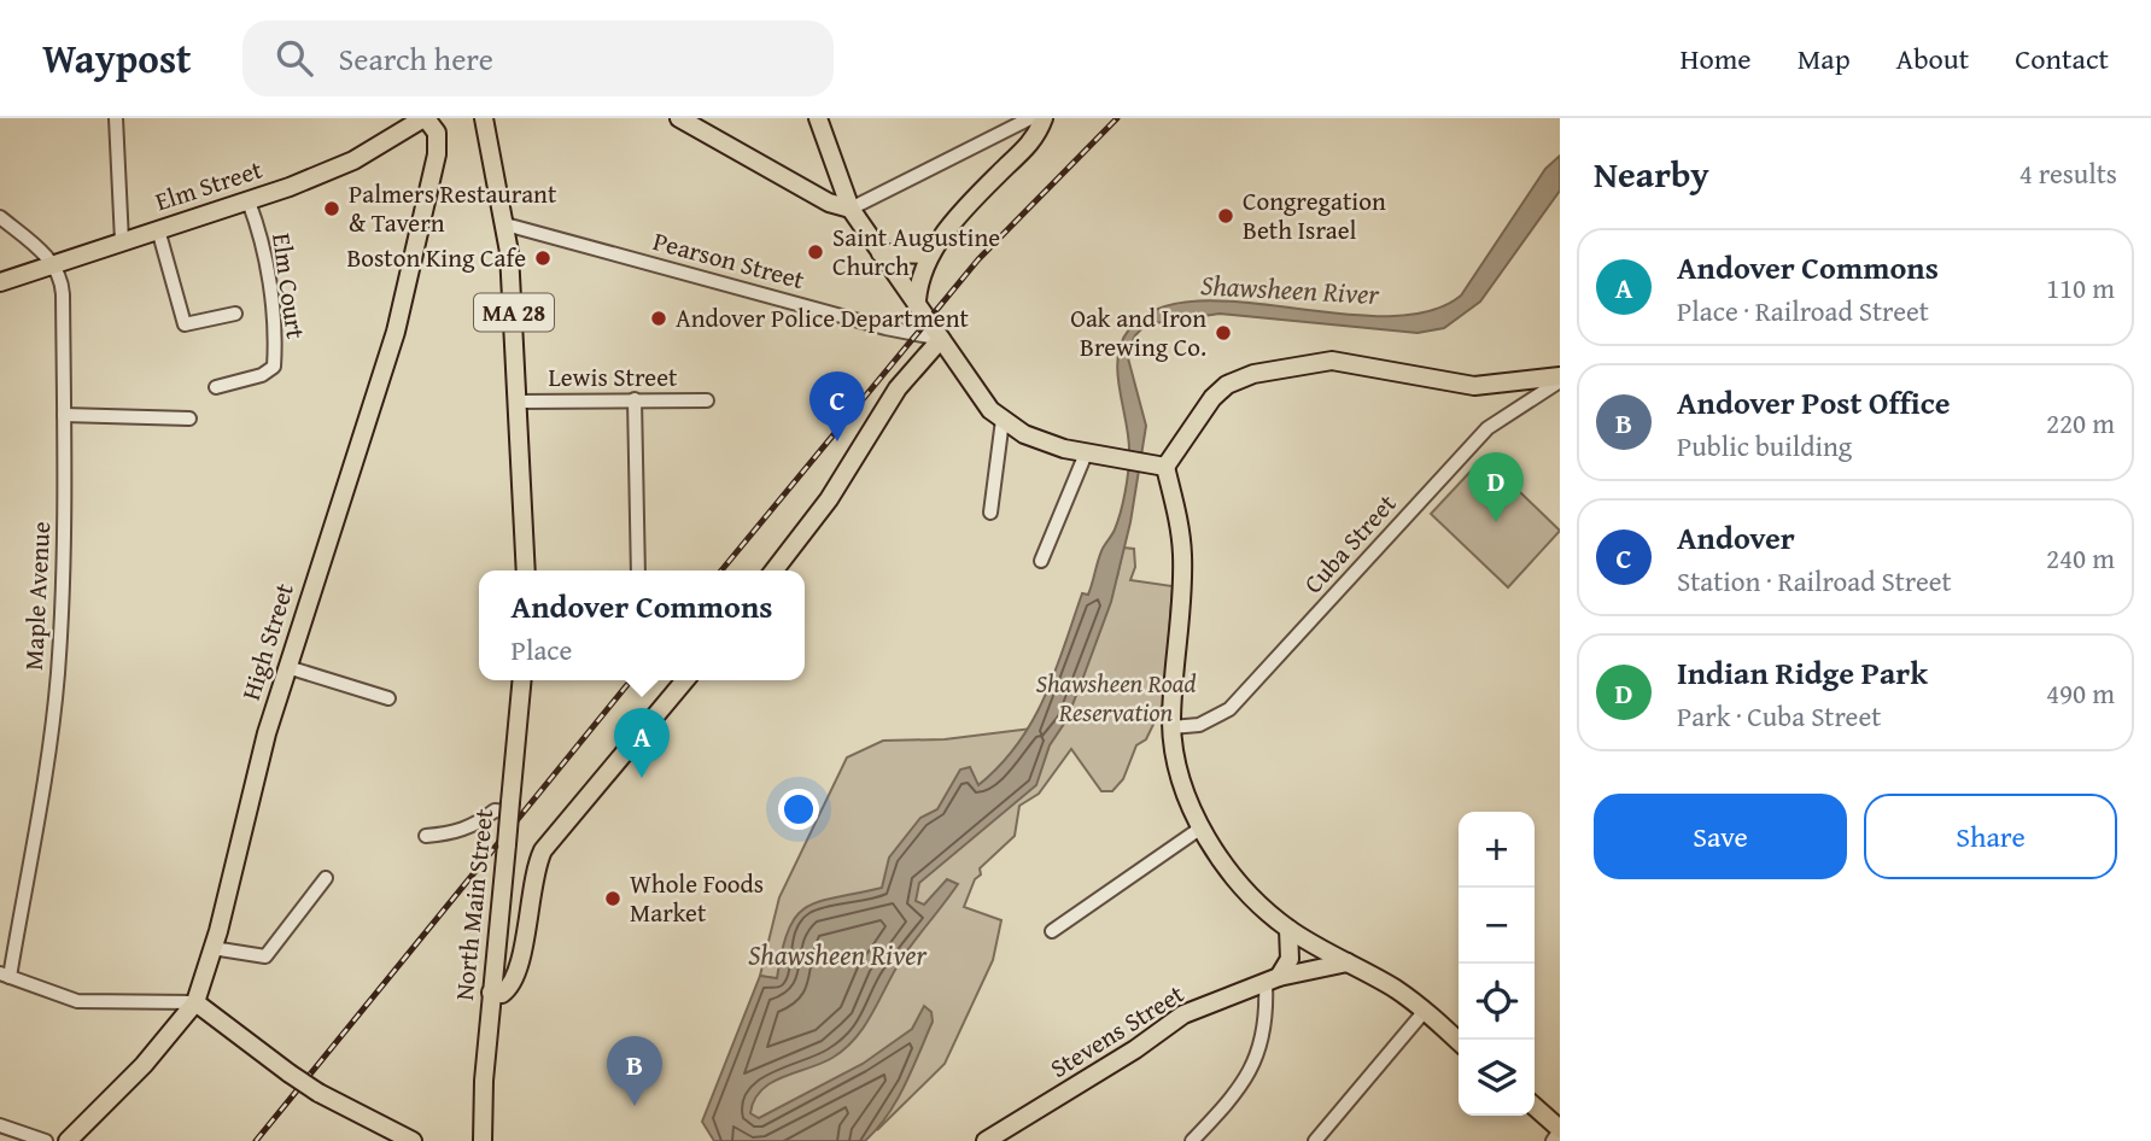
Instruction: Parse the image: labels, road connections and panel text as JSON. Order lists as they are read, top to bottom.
{
  "streets": {
    "main road": [
      "Elm Street",
      "MA 28",
      "High Street",
      "North Main Street",
      "Stevens Street"
    ],
    "street": [
      "Pearson Street",
      "Elm Court",
      "Lewis Street",
      "Cuba Street",
      "Maple Avenue"
    ]
  },
  "crossings": [
    ["Elm Street", "Elm Court"],
    ["Elm Street", "Maple Avenue"],
    ["Elm Street", "High Street"],
    ["Pearson Street", "MA 28"],
    ["MA 28", "Lewis Street"]
  ],
  "water": ["Shawsheen River"],
  "parks": ["Shawsheen Road Reservation"],
  "places": [
    "Palmers Restaurant & Tavern",
    "Congregation Beth Israel",
    "Saint Augustine Church",
    "Boston King Cafe",
    "Andover Police Department",
    "Oak and Iron Brewing Co.",
    "Whole Foods Market"
  ],
  "page": {
    "header": "Waypost",
    "search": "Search here",
    "nav": [
      "Home",
      "Map",
      "About",
      "Contact"
    ],
    "heading": ["Nearby", "4 results"],
    "list": [
      {
        "mark": "A",
        "name": "Andover Commons",
        "note": "Place · Railroad Street",
        "value": "110 m"
      },
      {
        "mark": "B",
        "name": "Andover Post Office",
        "note": "Public building",
        "value": "220 m"
      },
      {
        "mark": "C",
        "name": "Andover",
        "note": "Station · Railroad Street",
        "value": "240 m"
      },
      {
        "mark": "D",
        "name": "Indian Ridge Park",
        "note": "Park · Cuba Street",
        "value": "490 m"
      }
    ],
    "pins": [
      "C",
      "D",
      "A",
      "B"
    ],
    "popup": ["Andover Commons", "Place"],
    "buttons": ["Save", "Share"],
    "map_buttons": ["+", "−"]
  }
}
